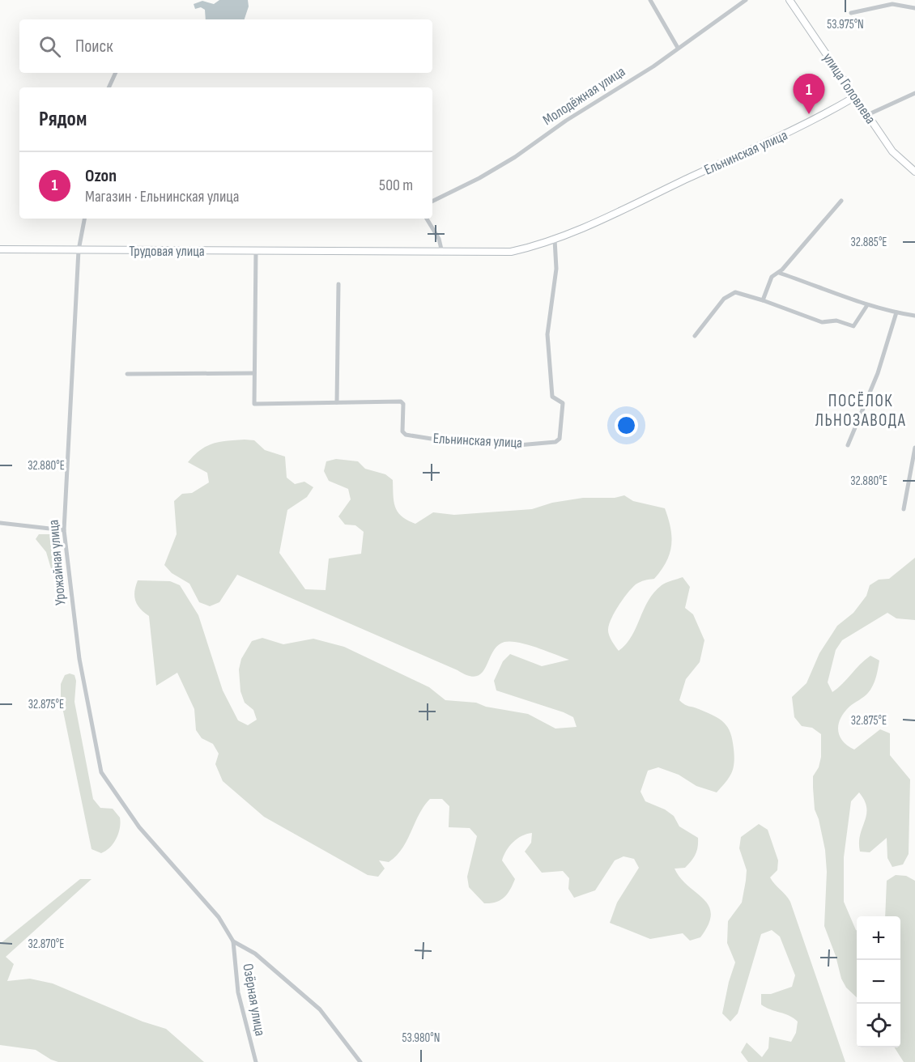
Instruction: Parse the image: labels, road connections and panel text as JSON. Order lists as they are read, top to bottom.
{
  "streets": {
    "main road": ["улица Головлева", "Ельнинская улица", "Трудовая улица"],
    "street": ["Молодёжная улица", "Урожайная улица", "Озёрная улица"]
  },
  "crossings": [
    ["улица Головлева", "Ельнинская улица"],
    ["Ельнинская улица", "Трудовая улица"],
    ["Трудовая улица", "Урожайная улица"],
    ["Урожайная улица", "Озёрная улица"]
  ],
  "districts": ["ПОСЁЛОК ЛЬНОЗАВОДА"],
  "page": {
    "search": "Поиск",
    "pins": "1",
    "heading": "Рядом",
    "list": [
      {
        "mark": "1",
        "name": "Ozon",
        "note": "Магазин · Ельнинская улица",
        "value": "500 m"
      }
    ],
    "map_buttons": ["+", "−"]
  },
  "coordinates": [
    "53.975°N",
    "32.885°E",
    "32.880°E",
    "32.875°E",
    "32.870°E",
    "53.980°N"
  ]
}
